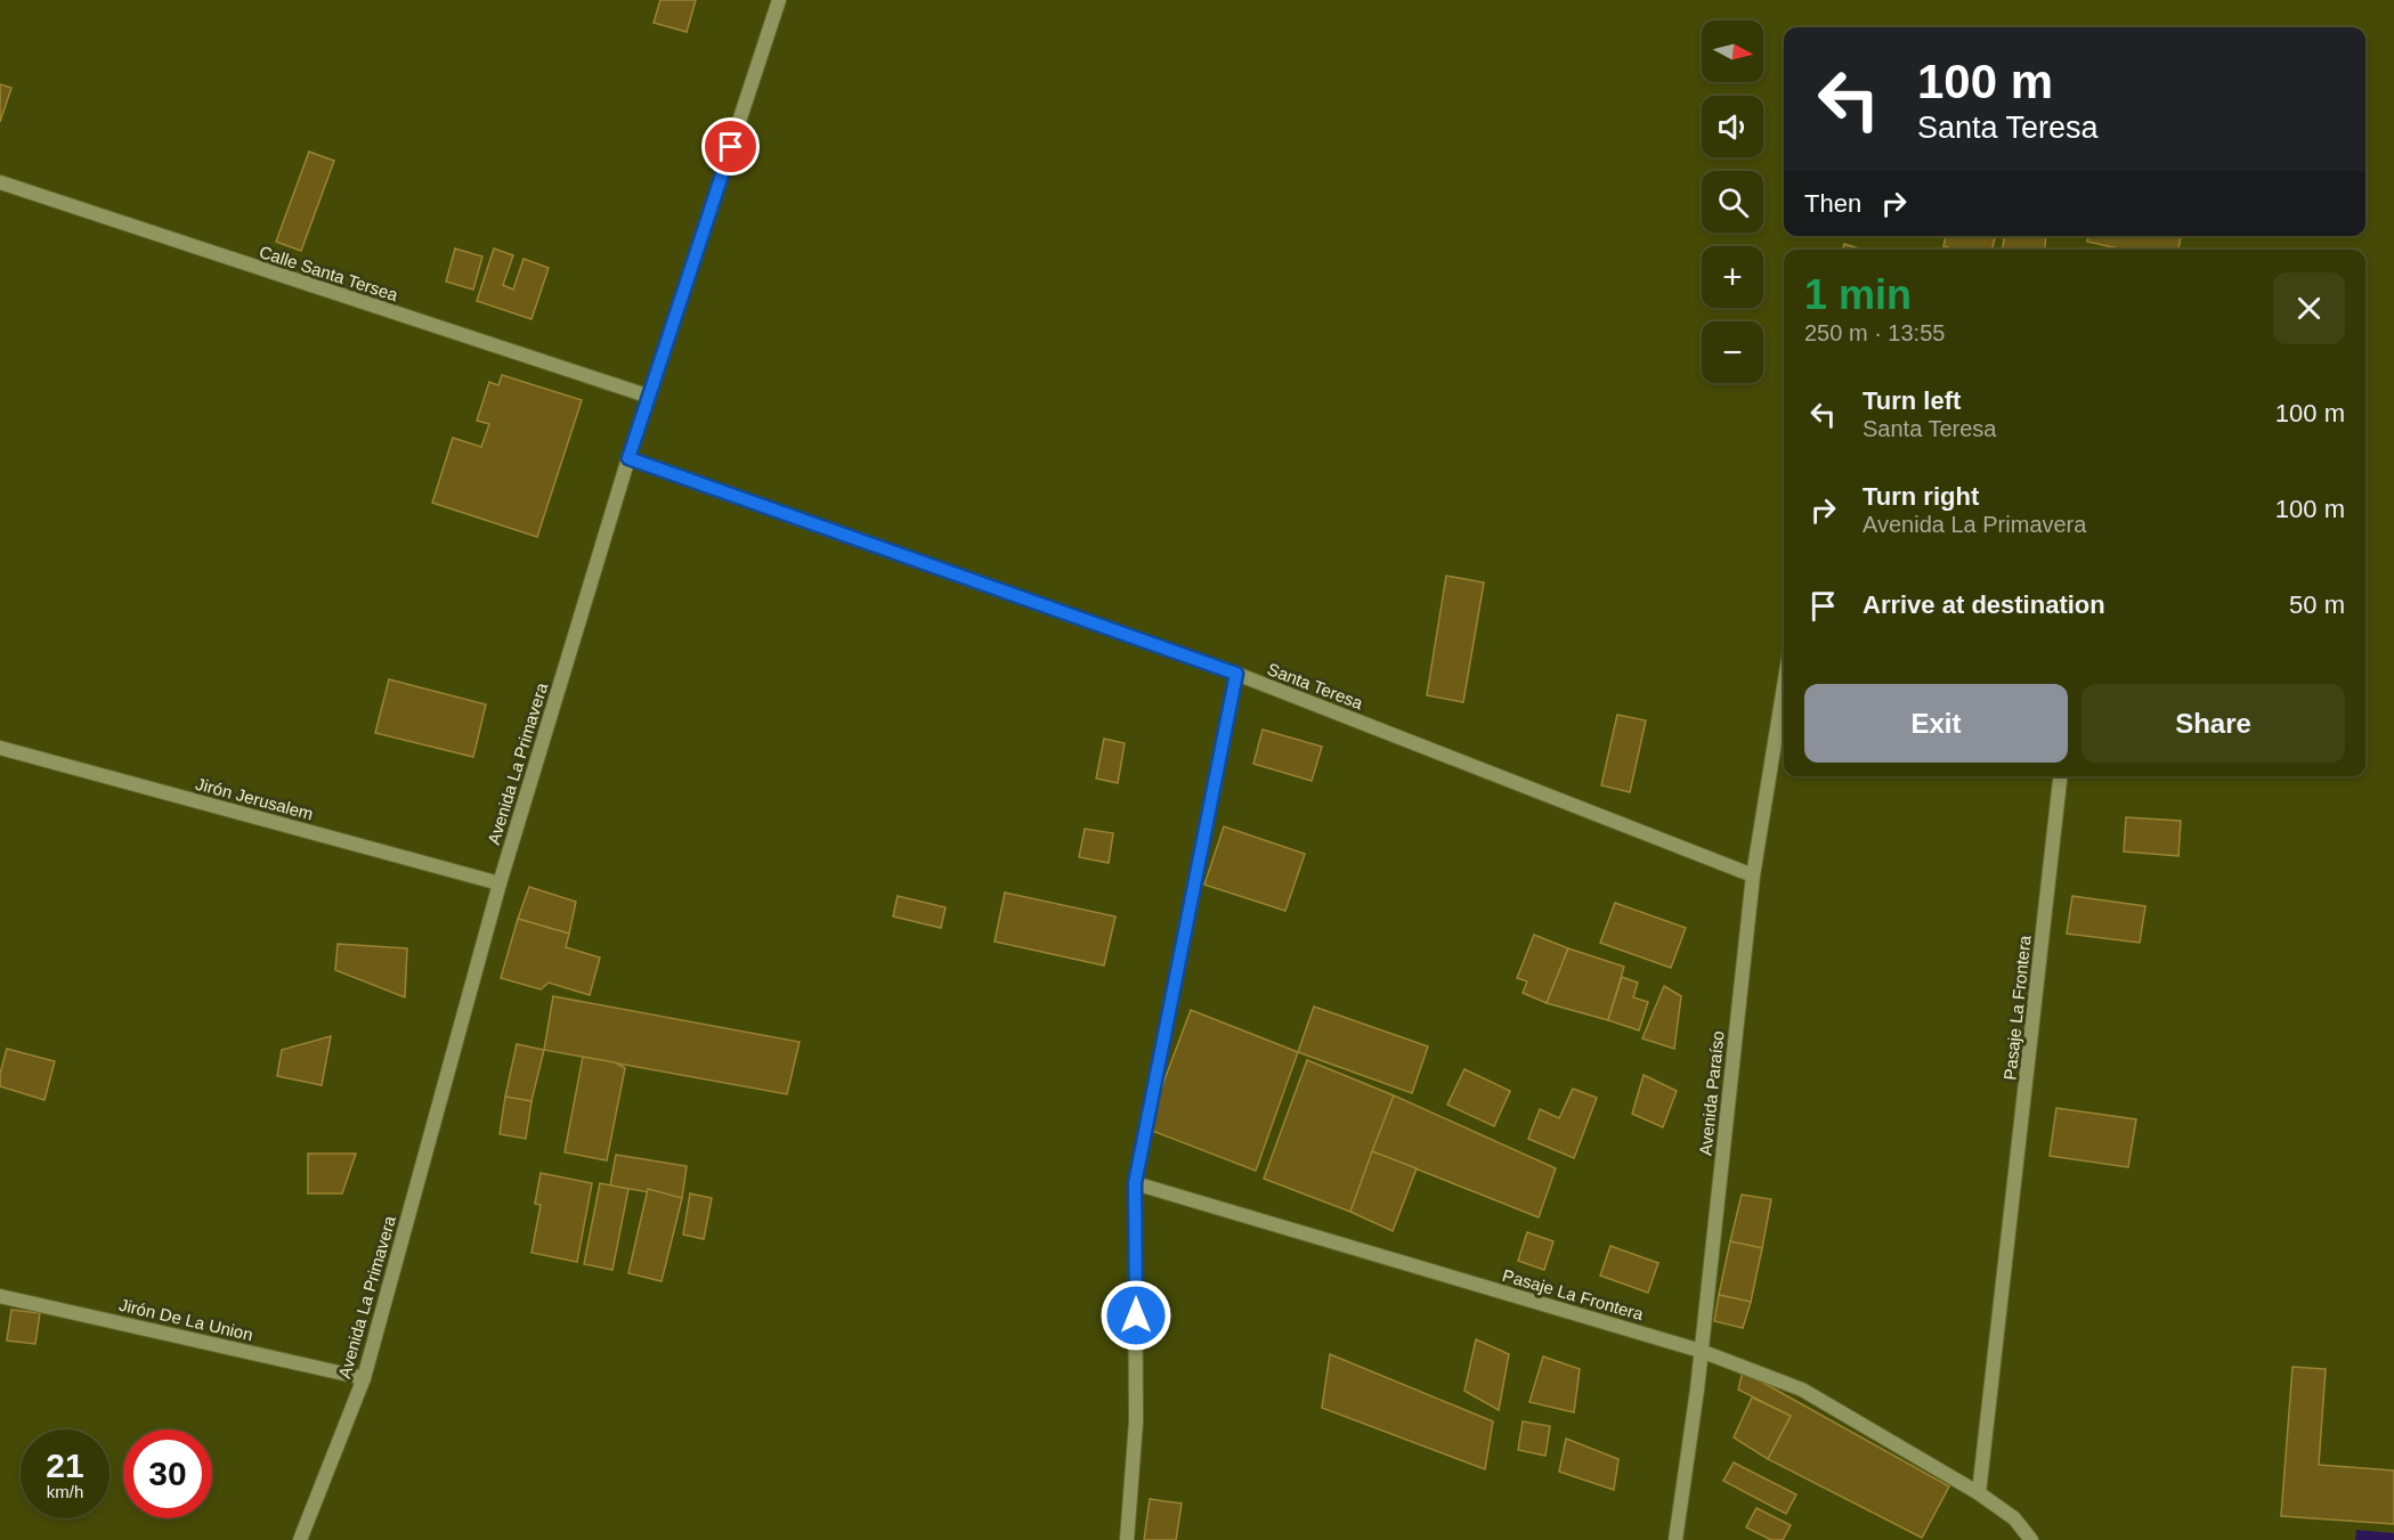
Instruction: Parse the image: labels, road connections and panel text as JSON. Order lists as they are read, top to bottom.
{
  "streets": {
    "street": [
      "Calle Santa Tersea",
      "Santa Teresa",
      "Avenida La Primavera",
      "Jirón Jerusalem",
      "Pasaje La Frontera",
      "Avenida Paraíso",
      "Jirón De La Union"
    ]
  },
  "crossings": [
    ["Calle Santa Tersea", "Avenida La Primavera"],
    ["Santa Teresa", "Avenida La Primavera"],
    ["Santa Teresa", "Avenida Paraíso"],
    ["Avenida La Primavera", "Jirón Jerusalem"],
    ["Avenida La Primavera", "Jirón De La Union"],
    ["Pasaje La Frontera", "Avenida Paraíso"]
  ],
  "north": "right",
  "page": {
    "map_buttons": ["+", "−"],
    "turn": ["100 m", "Santa Teresa"],
    "then": "Then",
    "heading": ["1 min", "250 m · 13:55"],
    "list": [
      {
        "name": "Turn left",
        "note": "Santa Teresa",
        "value": "100 m"
      },
      {
        "name": "Turn right",
        "note": "Avenida La Primavera",
        "value": "100 m"
      },
      {
        "name": "Arrive at destination",
        "value": "50 m"
      }
    ],
    "buttons": ["Exit", "Share"],
    "speed": "21 km/h",
    "limit": "30"
  }
}
